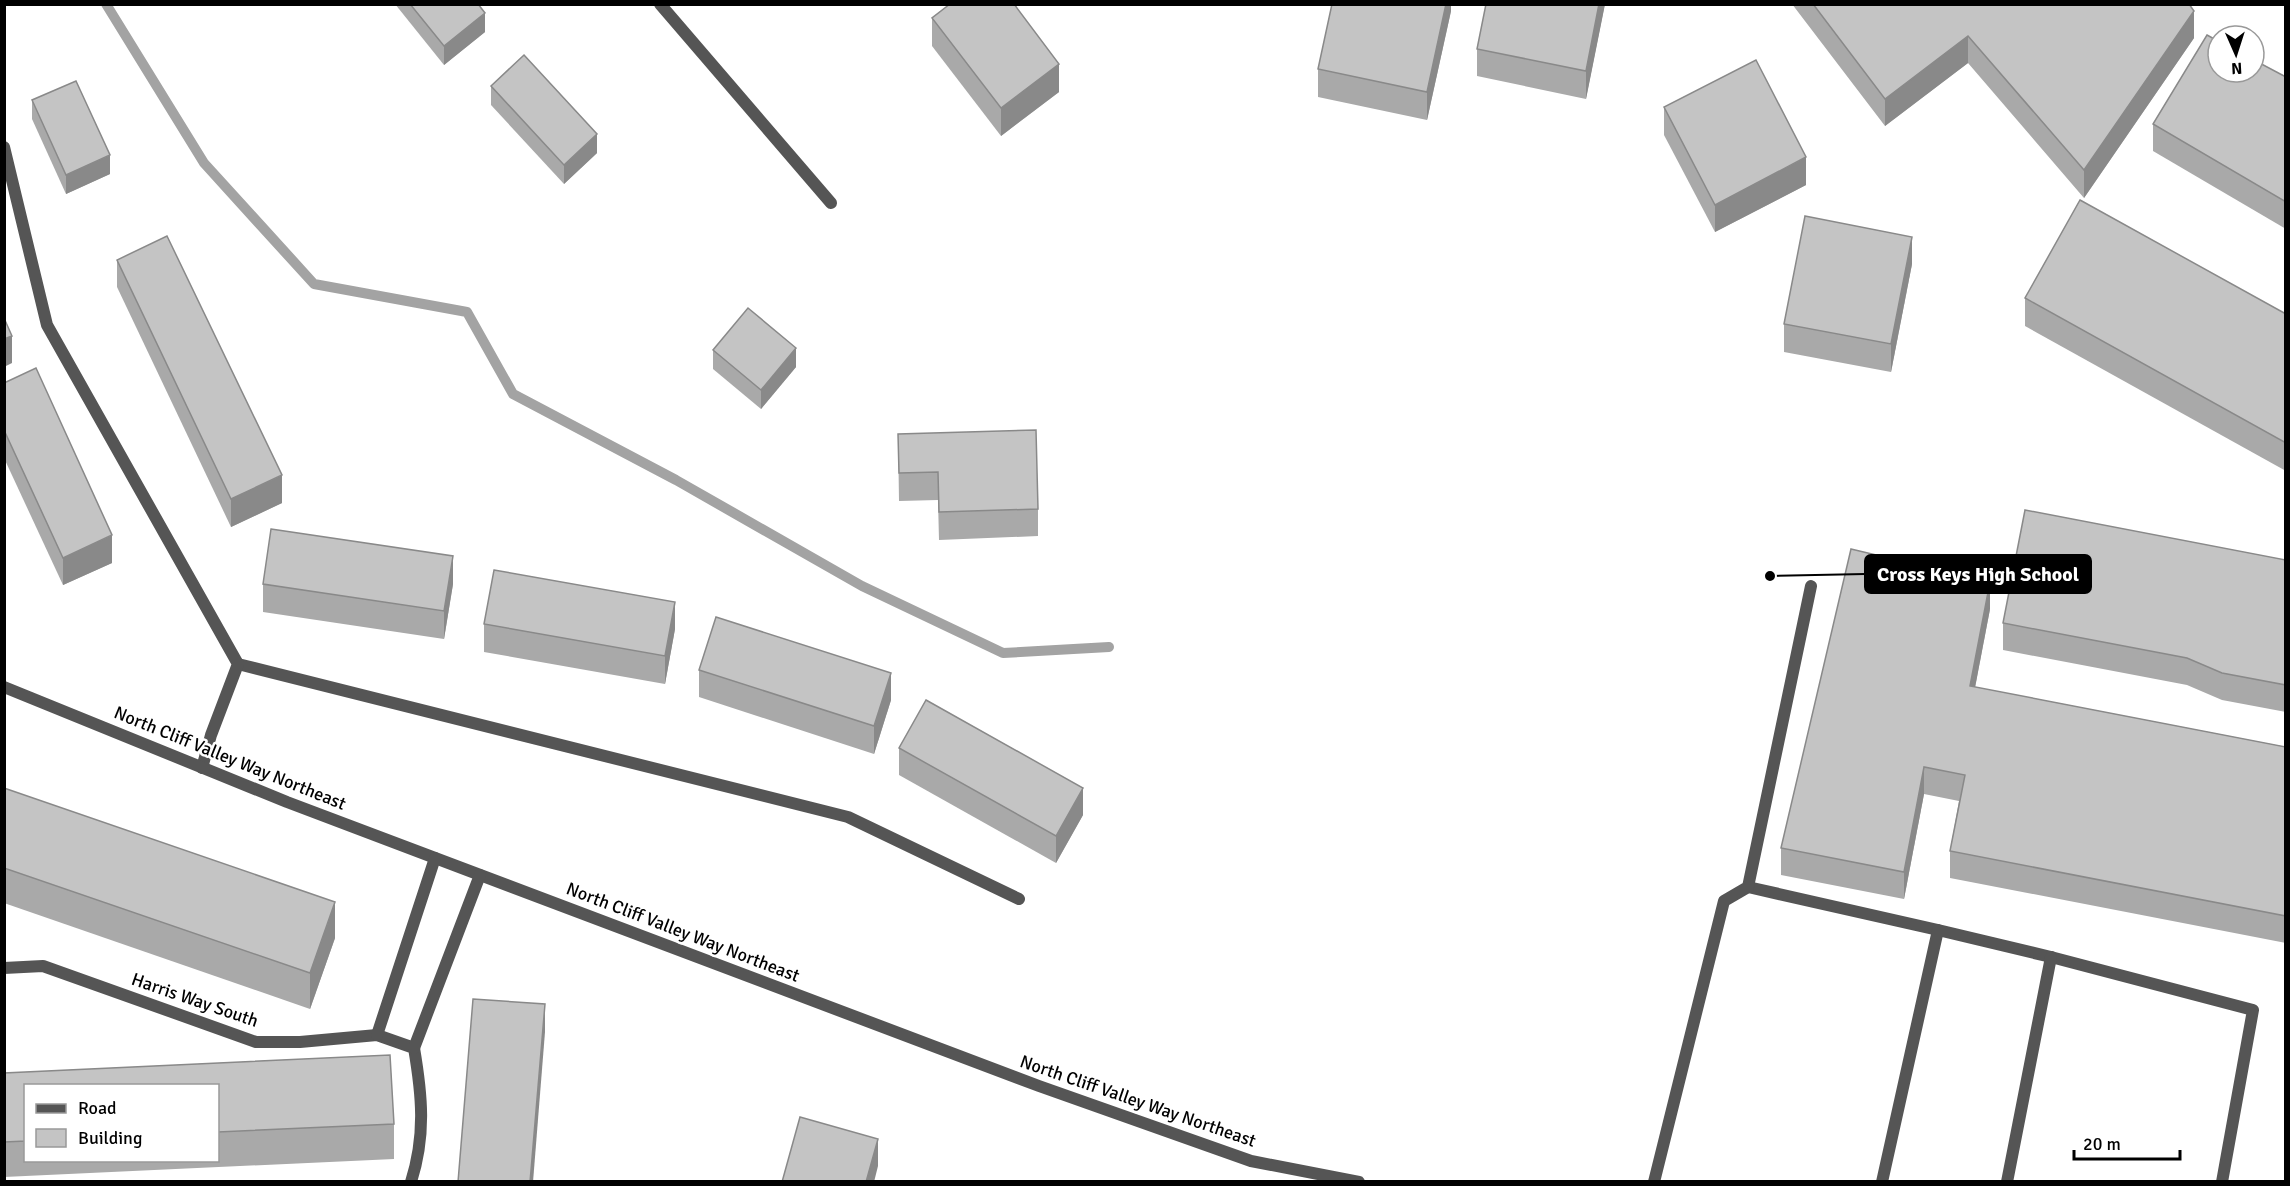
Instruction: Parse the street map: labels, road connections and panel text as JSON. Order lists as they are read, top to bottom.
{
  "streets": {
    "street": ["North Cliff Valley Way Northeast", "Harris Way South"]
  },
  "places": ["Cross Keys High School"],
  "legend": ["Road", "Building"],
  "scale_bar": "20 m",
  "north": "bottom"
}
